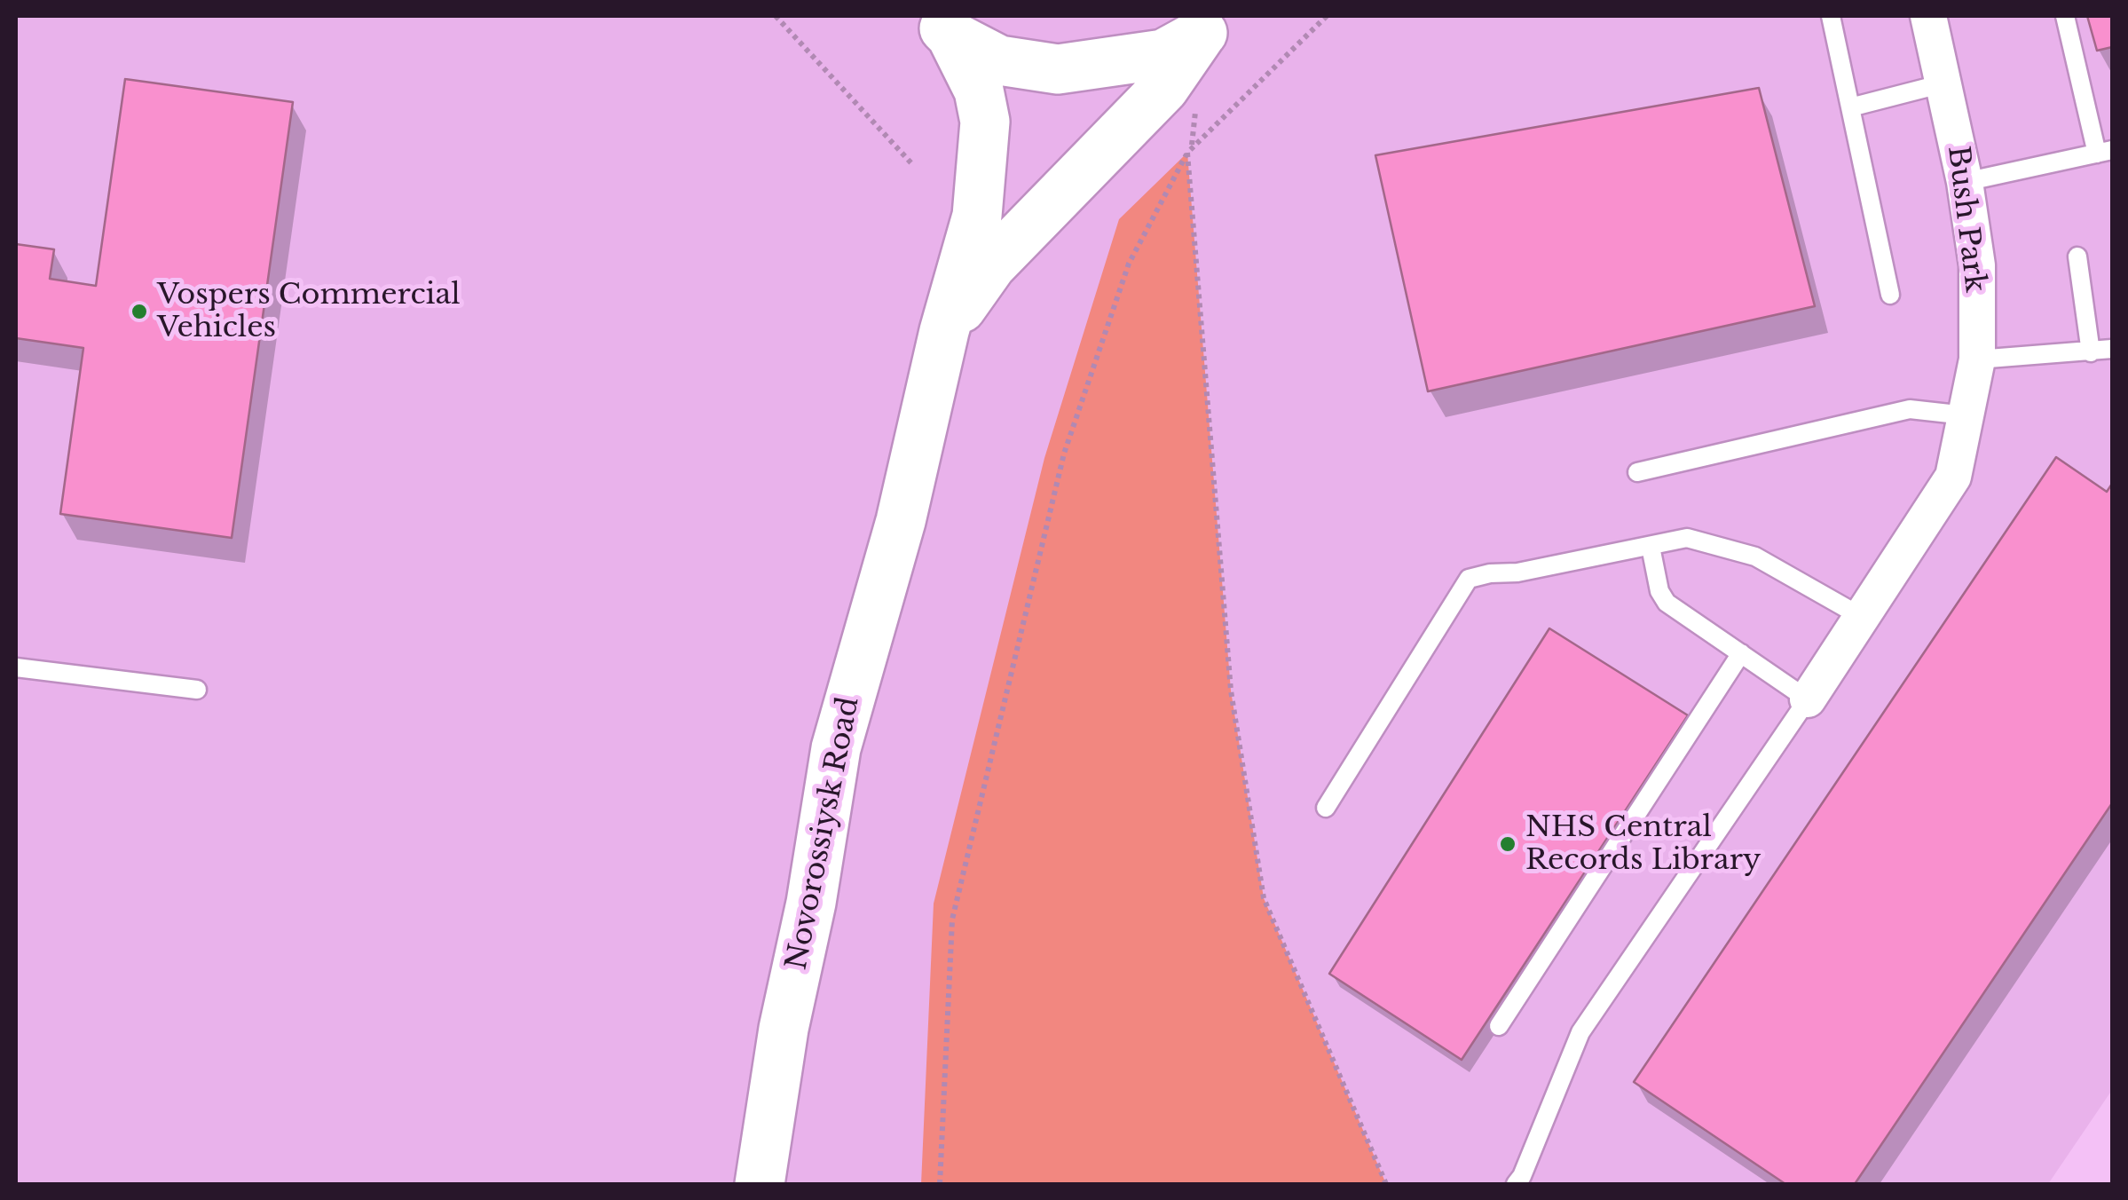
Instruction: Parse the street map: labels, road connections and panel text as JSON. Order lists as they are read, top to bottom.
{
  "streets": {
    "main road": ["Novorossiysk Road"],
    "street": ["Bush Park"]
  },
  "places": ["Vospers Commercial Vehicles", "NHS Central Records Library"]
}
